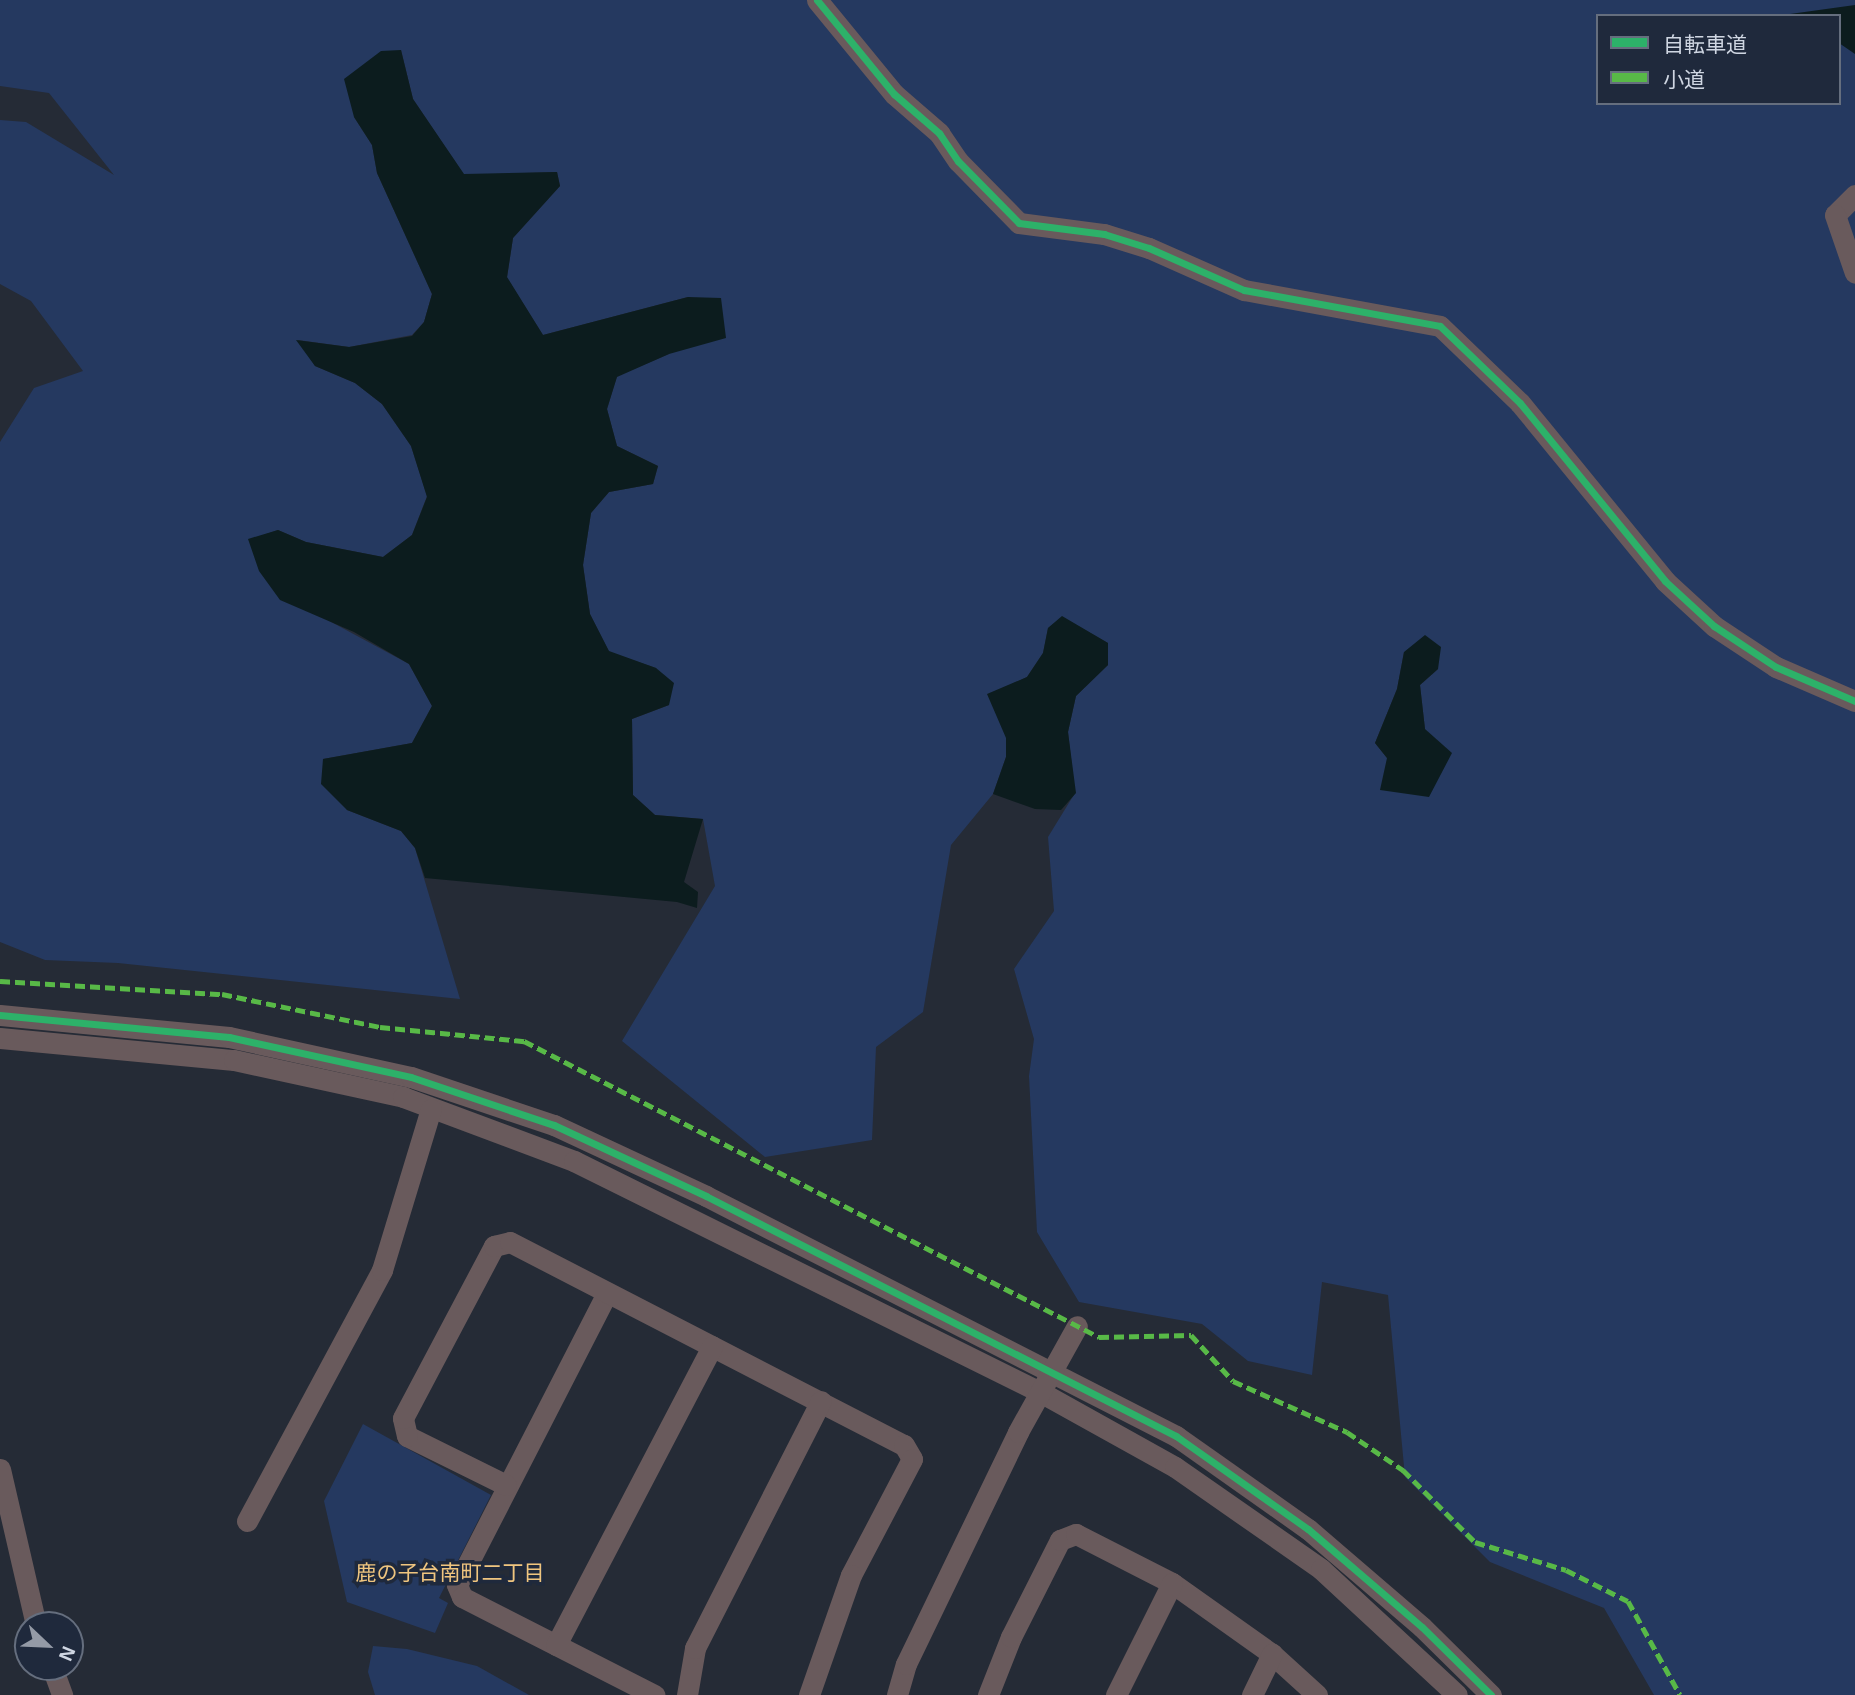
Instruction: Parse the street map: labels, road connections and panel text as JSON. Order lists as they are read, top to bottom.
{
  "districts": ["鹿の子台南町二丁目"],
  "legend": ["自転車道", "小道"],
  "north": "bottom right"
}
